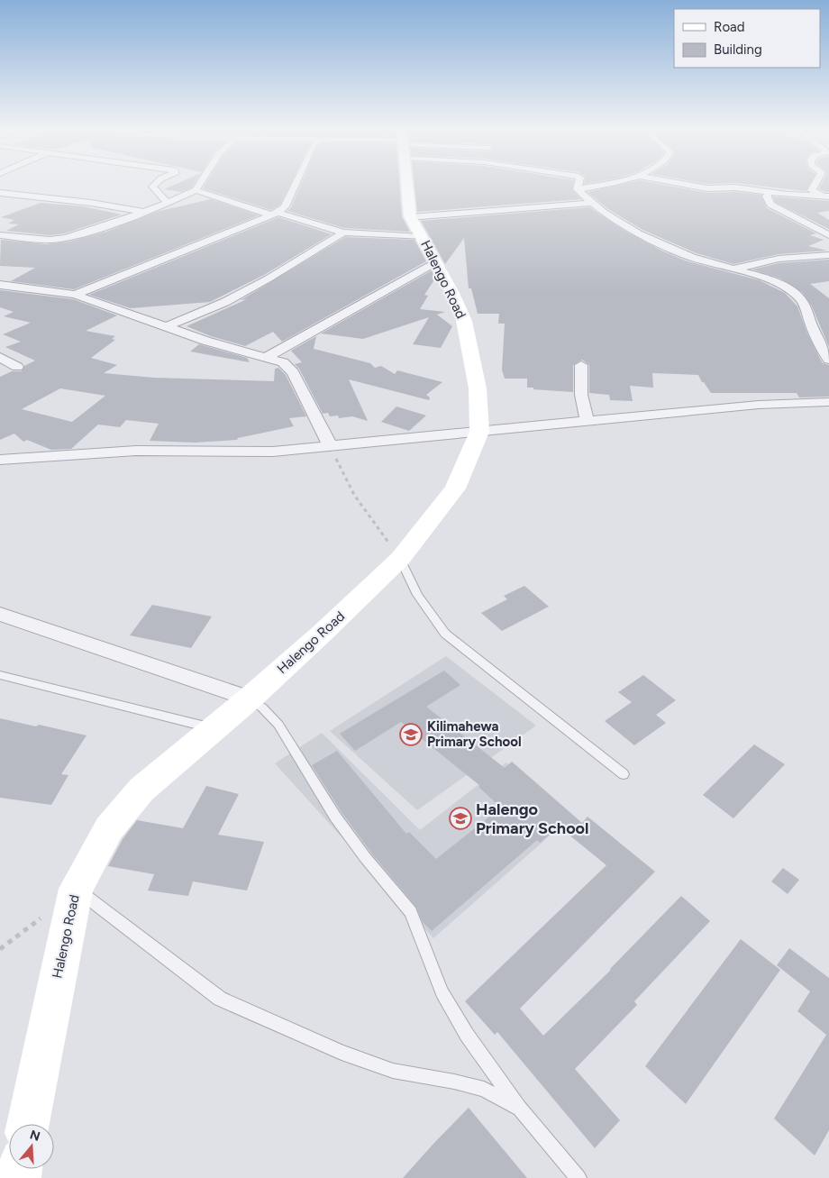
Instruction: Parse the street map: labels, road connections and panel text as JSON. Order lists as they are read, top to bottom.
{
  "streets": {
    "street": ["Halengo Road"]
  },
  "places": {
    "school or university": ["Kilimahewa Primary School", "Halengo Primary School"]
  },
  "legend": ["Road", "Building"],
  "north": "top"
}
